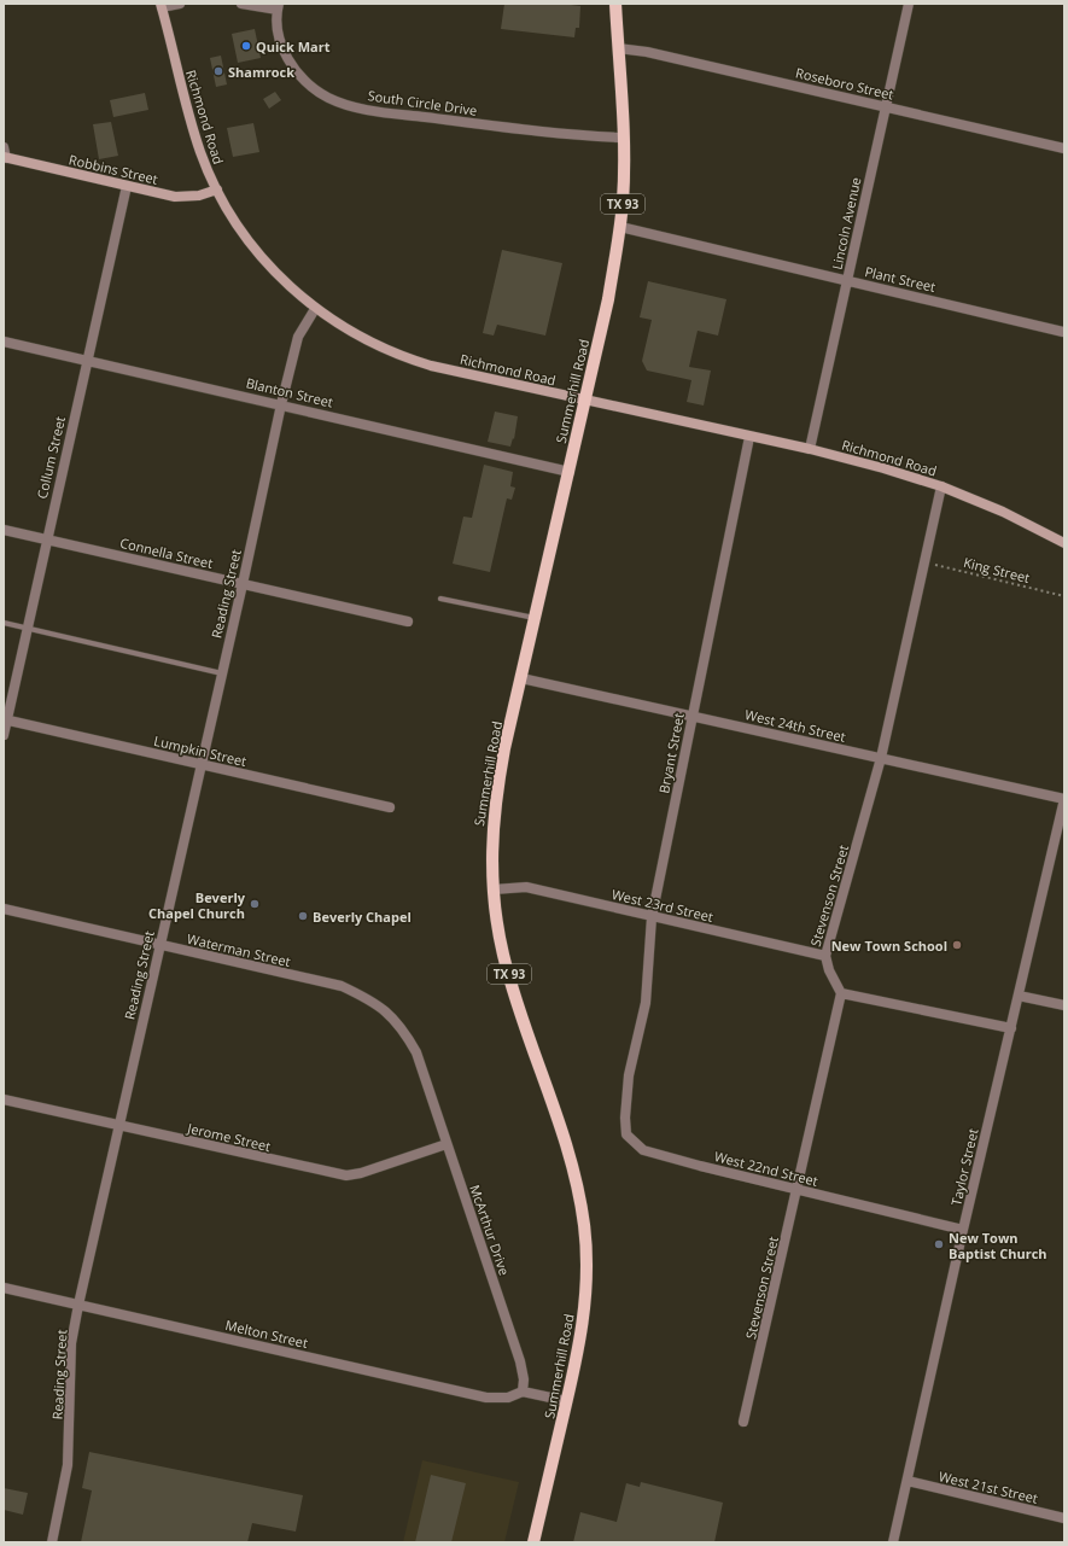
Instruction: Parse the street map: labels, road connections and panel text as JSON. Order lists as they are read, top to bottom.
{
  "streets": {
    "main road": ["TX 93", "Summerhill Road"],
    "street": [
      "Roseboro Street",
      "South Circle Drive",
      "Richmond Road",
      "Robbins Street",
      "Lincoln Avenue",
      "Plant Street",
      "Blanton Street",
      "Collum Street",
      "Connella Street",
      "Reading Street",
      "West 24th Street",
      "Lumpkin Street",
      "Bryant Street",
      "Stevenson Street",
      "West 23rd Street",
      "Waterman Street",
      "Jerome Street",
      "Taylor Street",
      "West 22nd Street",
      "McArthur Drive",
      "Melton Street",
      "West 21st Street"
    ],
    "path": ["King Street"]
  },
  "crossings": [
    ["Roseboro Street", "Lincoln Avenue"],
    ["Roseboro Street", "Summerhill Road"],
    ["South Circle Drive", "Summerhill Road"],
    ["Richmond Road", "Robbins Street"],
    ["Richmond Road", "Lincoln Avenue"],
    ["Richmond Road", "Summerhill Road"],
    ["Richmond Road", "Reading Street"],
    ["Richmond Road", "Bryant Street"],
    ["Richmond Road", "Stevenson Street"],
    ["Robbins Street", "Collum Street"],
    ["Lincoln Avenue", "Plant Street"],
    ["Plant Street", "Summerhill Road"],
    ["Summerhill Road", "Blanton Street"],
    ["Summerhill Road", "West 24th Street"],
    ["Summerhill Road", "West 23rd Street"],
    ["Blanton Street", "Collum Street"],
    ["Blanton Street", "Reading Street"],
    ["Collum Street", "Connella Street"],
    ["Collum Street", "Lumpkin Street"],
    ["Connella Street", "Reading Street"],
    ["King Street", "Stevenson Street"],
    ["Reading Street", "Lumpkin Street"],
    ["Reading Street", "Waterman Street"],
    ["Reading Street", "Jerome Street"],
    ["Reading Street", "Melton Street"],
    ["West 24th Street", "Bryant Street"],
    ["West 24th Street", "Stevenson Street"],
    ["West 24th Street", "Taylor Street"],
    ["Bryant Street", "West 23rd Street"],
    ["Bryant Street", "West 22nd Street"],
    ["Stevenson Street", "West 23rd Street"],
    ["Stevenson Street", "West 22nd Street"],
    ["Waterman Street", "McArthur Drive"],
    ["Jerome Street", "McArthur Drive"],
    ["Taylor Street", "West 22nd Street"],
    ["Taylor Street", "West 21st Street"],
    ["McArthur Drive", "Melton Street"]
  ],
  "places": [
    "Quick Mart",
    "Shamrock",
    "Beverly Chapel Church",
    "Beverly Chapel",
    "New Town School",
    "New Town Baptist Church"
  ]
}
